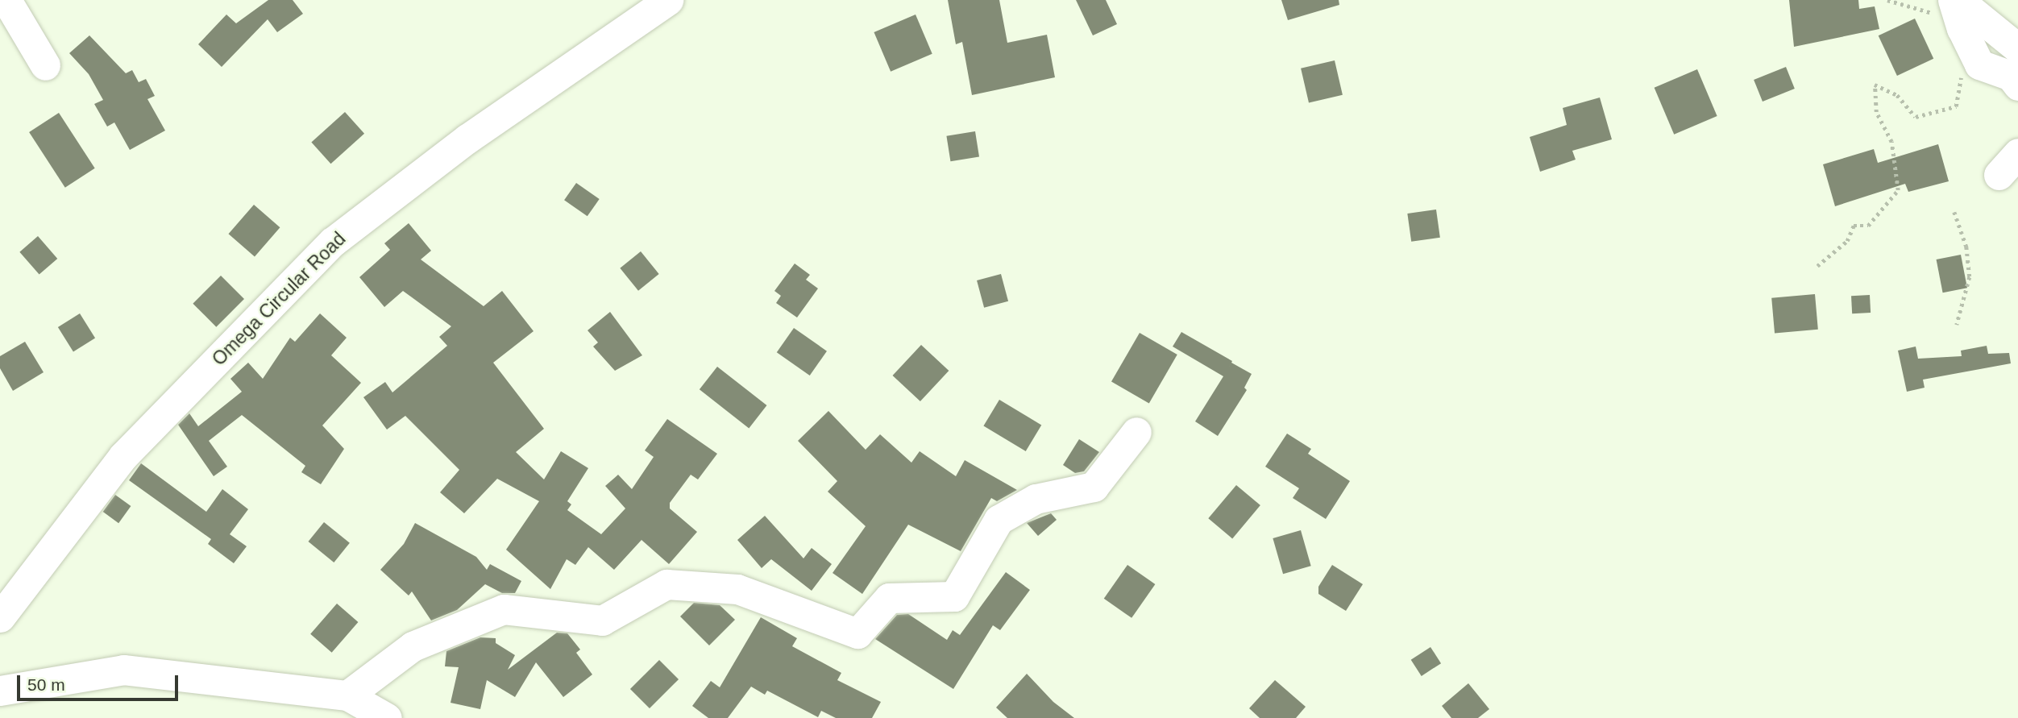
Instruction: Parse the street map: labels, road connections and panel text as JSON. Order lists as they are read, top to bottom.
{
  "streets": {
    "street": ["Omega Circular Road"]
  },
  "scale_bar": "50 m"
}
